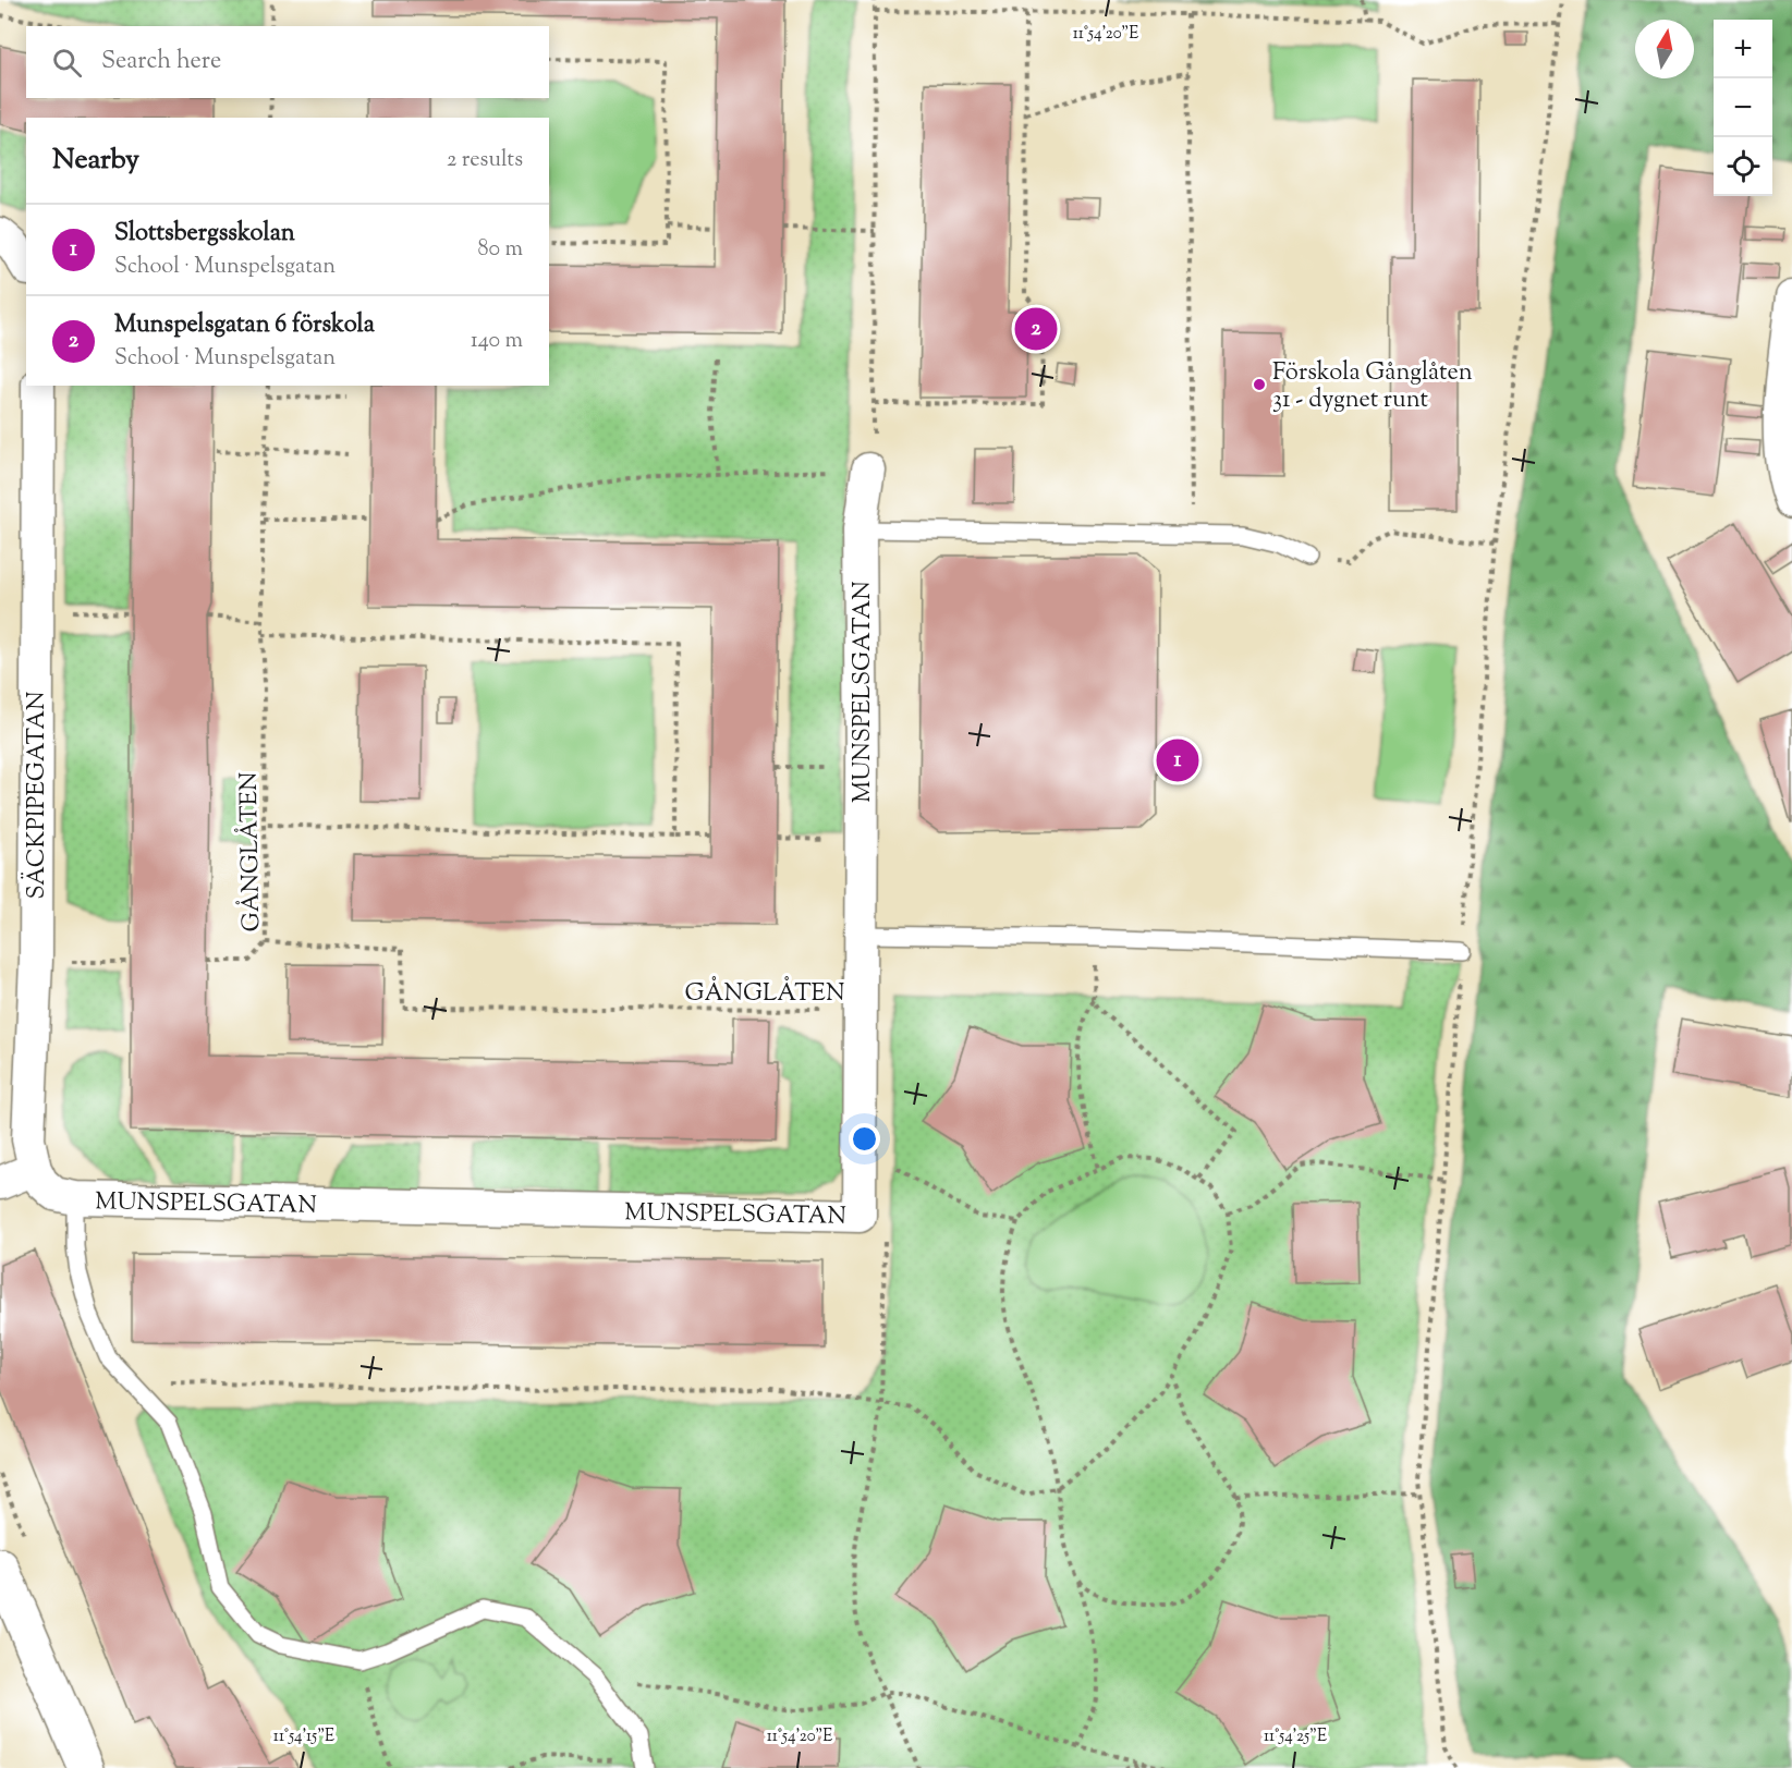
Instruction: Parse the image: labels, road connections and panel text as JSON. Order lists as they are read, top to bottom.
{
  "streets": {
    "street": ["MUNSPELSGATAN", "SÄCKPIPEGATAN"],
    "path": ["GÅNGLÅTEN"]
  },
  "crossings": [
    ["MUNSPELSGATAN", "SÄCKPIPEGATAN"],
    ["MUNSPELSGATAN", "GÅNGLÅTEN"]
  ],
  "places": ["Förskola Gånglåten 31 - dygnet runt"],
  "north": "top",
  "page": {
    "map_buttons": ["+", "−"],
    "search": "Search here",
    "heading": ["Nearby", "2 results"],
    "list": [
      {
        "mark": "1",
        "name": "Slottsbergsskolan",
        "note": "School · Munspelsgatan",
        "value": "80 m"
      },
      {
        "mark": "2",
        "name": "Munspelsgatan 6 förskola",
        "note": "School · Munspelsgatan",
        "value": "140 m"
      }
    ],
    "pins": ["2", "1"]
  },
  "coordinates": ["11°54'20\"E", "11°54'15\"E", "11°54'25\"E"]
}
